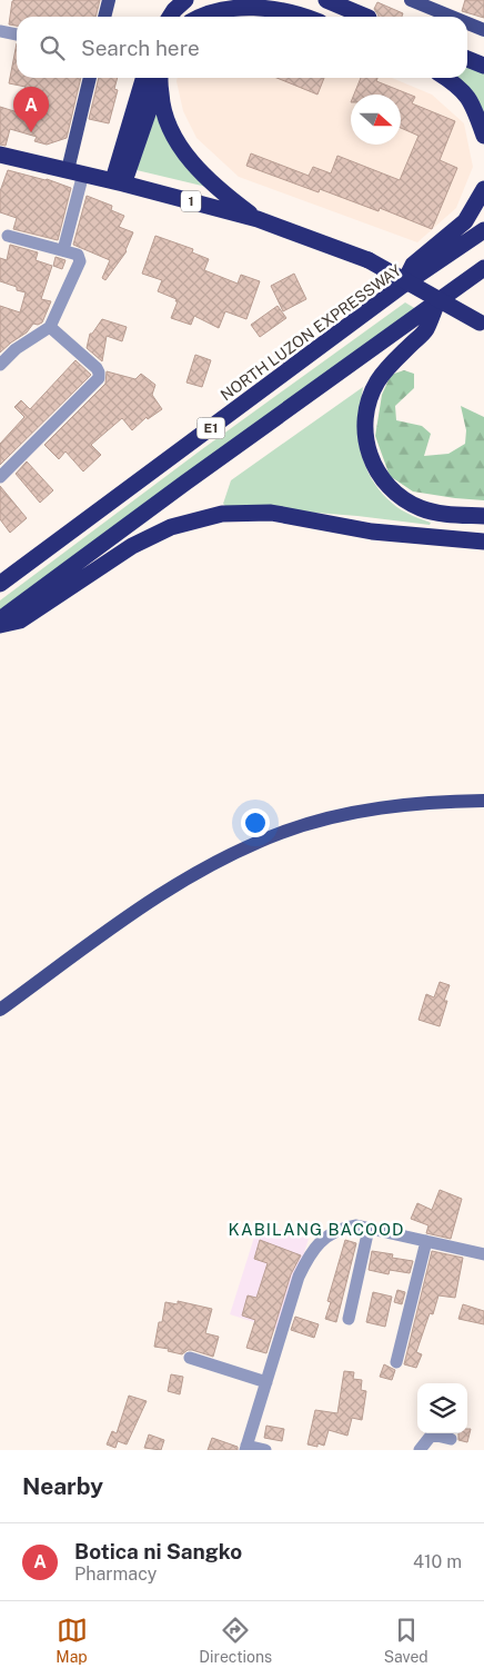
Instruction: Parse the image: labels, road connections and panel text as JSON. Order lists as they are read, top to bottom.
{
  "streets": {
    "highway": ["1", "NORTH LUZON EXPRESSWAY", "E1"]
  },
  "districts": ["KABILANG BACOOD"],
  "north": "right",
  "page": {
    "search": "Search here",
    "pins": "A",
    "heading": "Nearby",
    "list": [
      {
        "mark": "A",
        "name": "Botica ni Sangko",
        "note": "Pharmacy",
        "value": "410 m"
      }
    ],
    "nav": ["Map", "Directions", "Saved"]
  }
}
